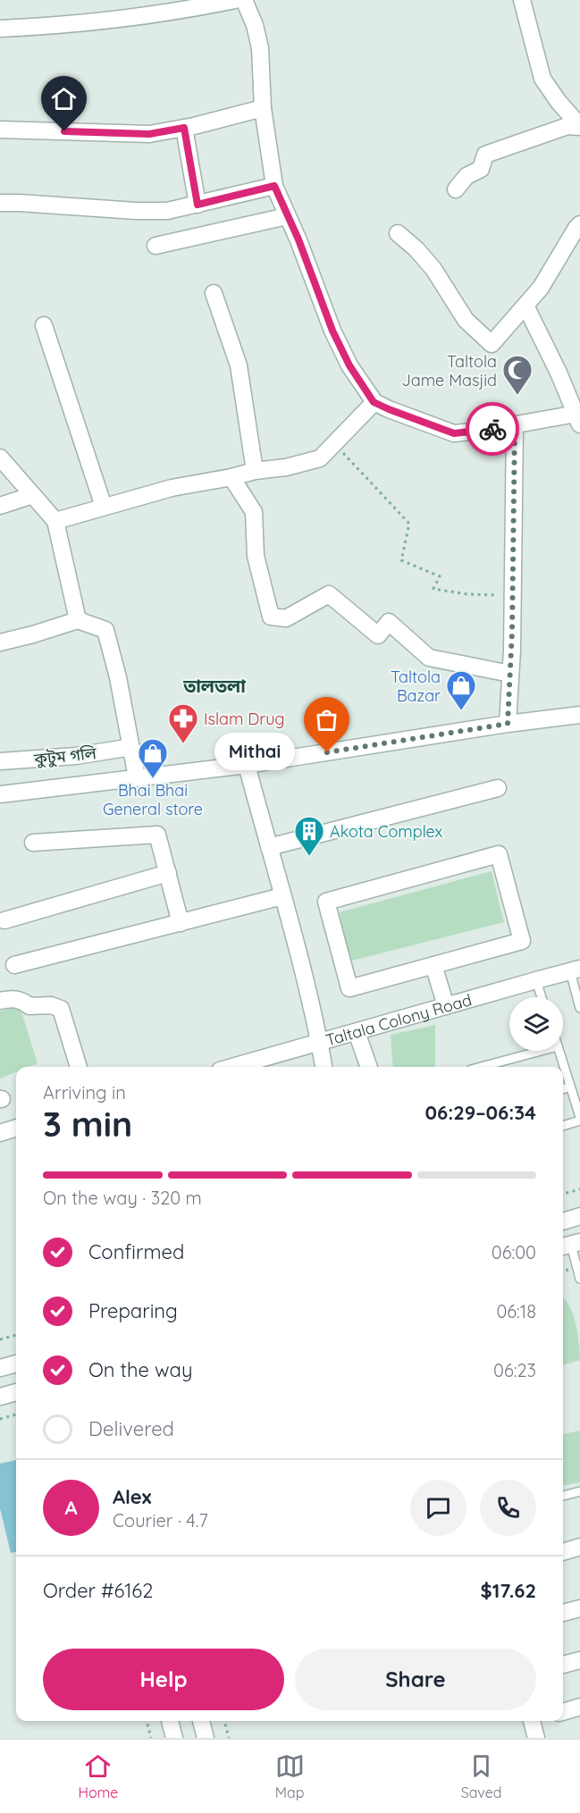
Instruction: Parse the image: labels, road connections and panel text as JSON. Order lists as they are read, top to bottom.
{
  "streets": {
    "street": ["কুটুম গলি", "Taltala Colony Road"]
  },
  "districts": ["তালতলা"],
  "places": {
    "mosque": ["Taltola Jame Masjid"],
    "shop": ["Taltola Bazar", "Bhai Bhai General store"],
    "pharmacy": ["Islam Drug"],
    "other": ["Mithai"],
    "building": ["Akota Complex"]
  },
  "page": {
    "bubble": "Mithai",
    "heading": ["3 min", "Arriving in", "06:29–06:34"],
    "panel": [
      "Alex",
      "Courier · 4.7",
      "Order #6162",
      "$17.62"
    ],
    "bar": "On the way · 320 m",
    "list": [
      ["Confirmed", "06:00"],
      ["Preparing", "06:18"],
      ["On the way", "06:23"],
      "Delivered"
    ],
    "round": "A",
    "buttons": ["Help", "Share"],
    "tabs": ["Home", "Map", "Saved"]
  }
}
